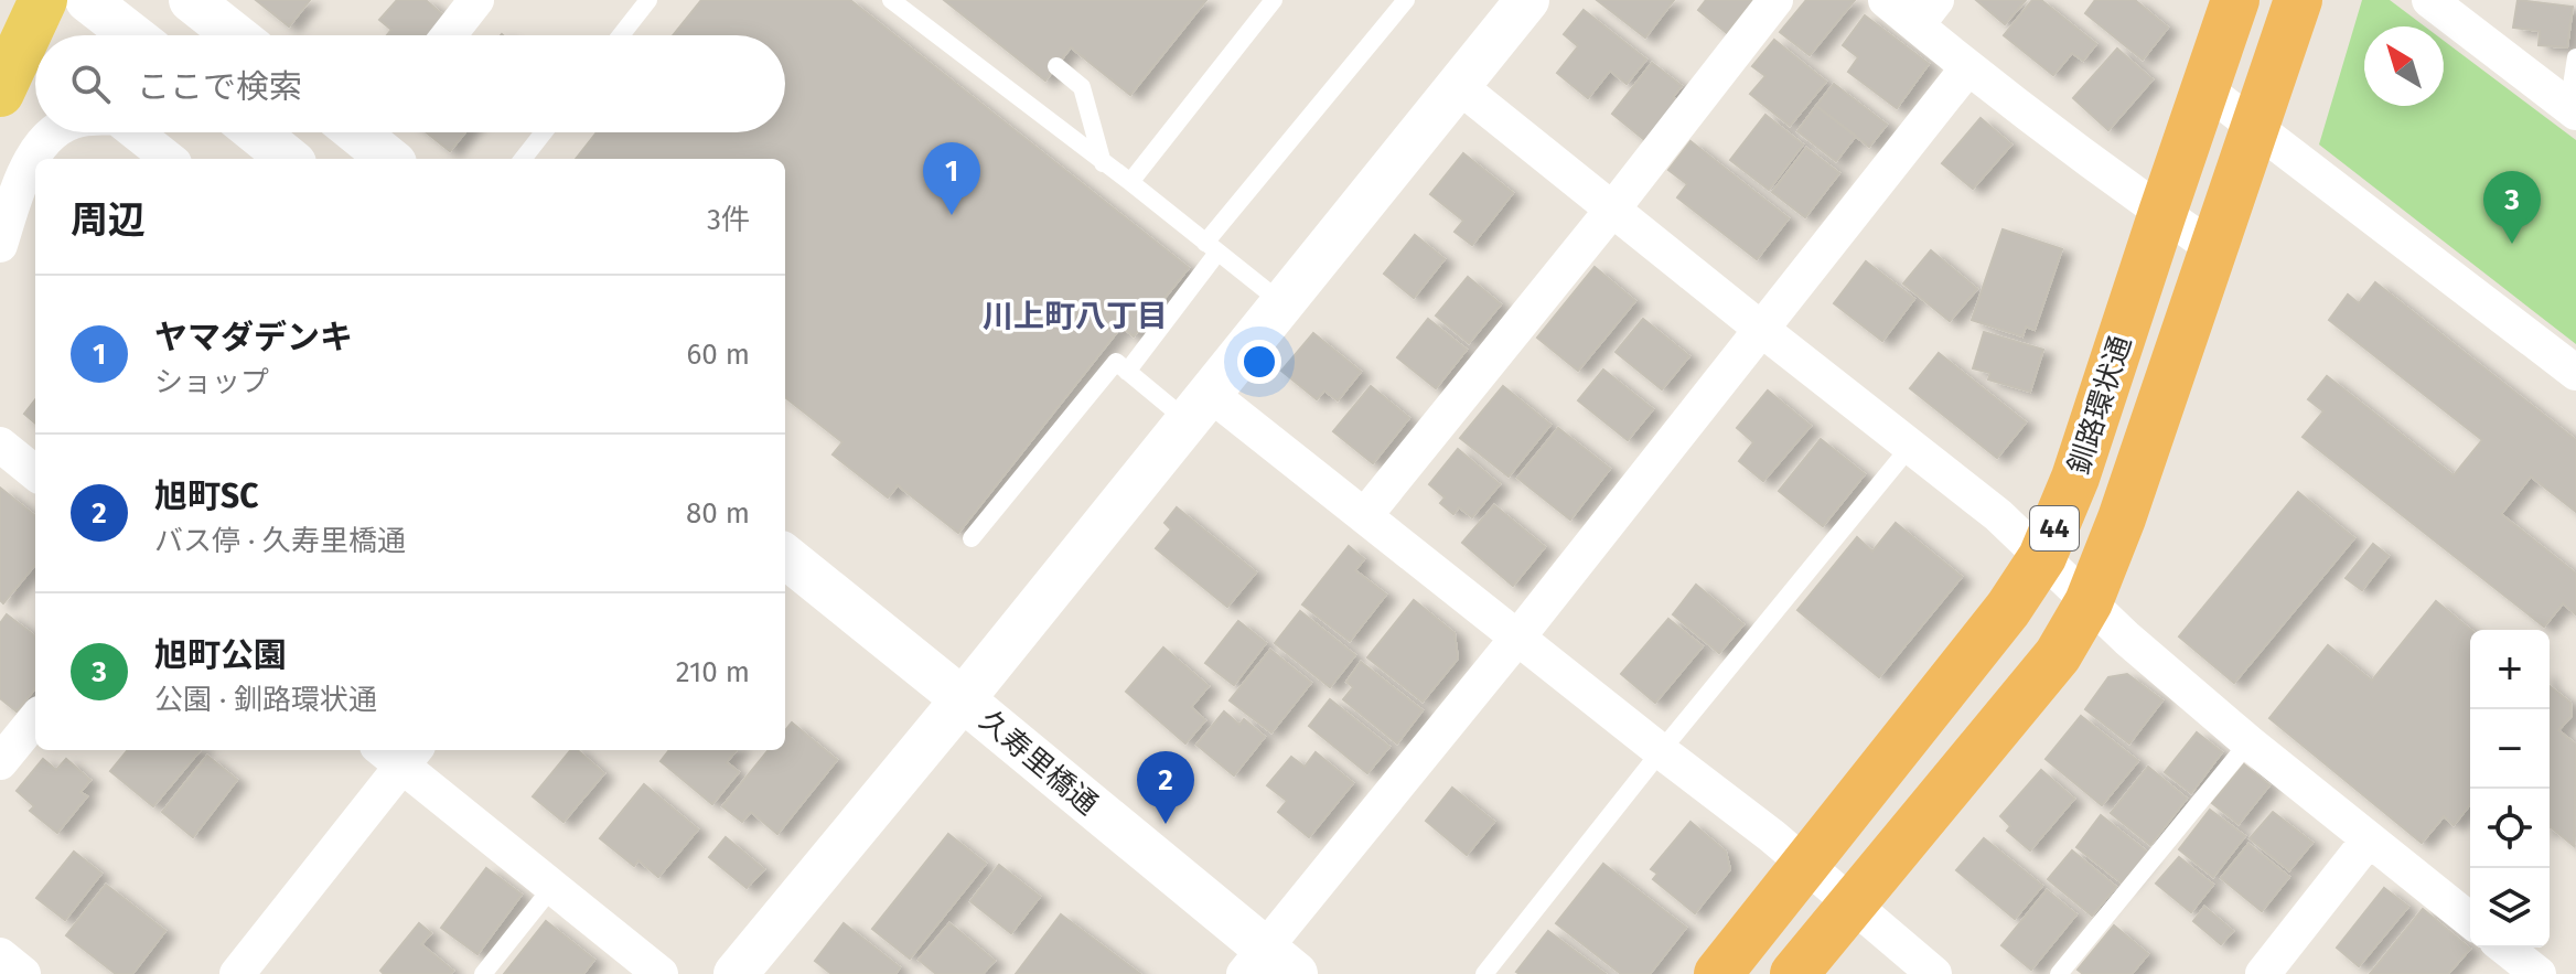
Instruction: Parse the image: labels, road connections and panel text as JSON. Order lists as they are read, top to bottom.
{
  "streets": {
    "highway": ["釧路環状通", "44"],
    "street": ["久寿里橋通"]
  },
  "districts": ["川上町八丁目"],
  "north": "top left",
  "page": {
    "search": "ここで検索",
    "pins": ["1", "3", "2"],
    "heading": ["周辺", "3件"],
    "list": [
      {
        "mark": "1",
        "name": "ヤマダデンキ",
        "note": "ショップ",
        "value": "60 m"
      },
      {
        "mark": "2",
        "name": "旭町SC",
        "note": "バス停 · 久寿里橋通",
        "value": "80 m"
      },
      {
        "mark": "3",
        "name": "旭町公園",
        "note": "公園 · 釧路環状通",
        "value": "210 m"
      }
    ],
    "map_buttons": ["+", "−"]
  }
}
